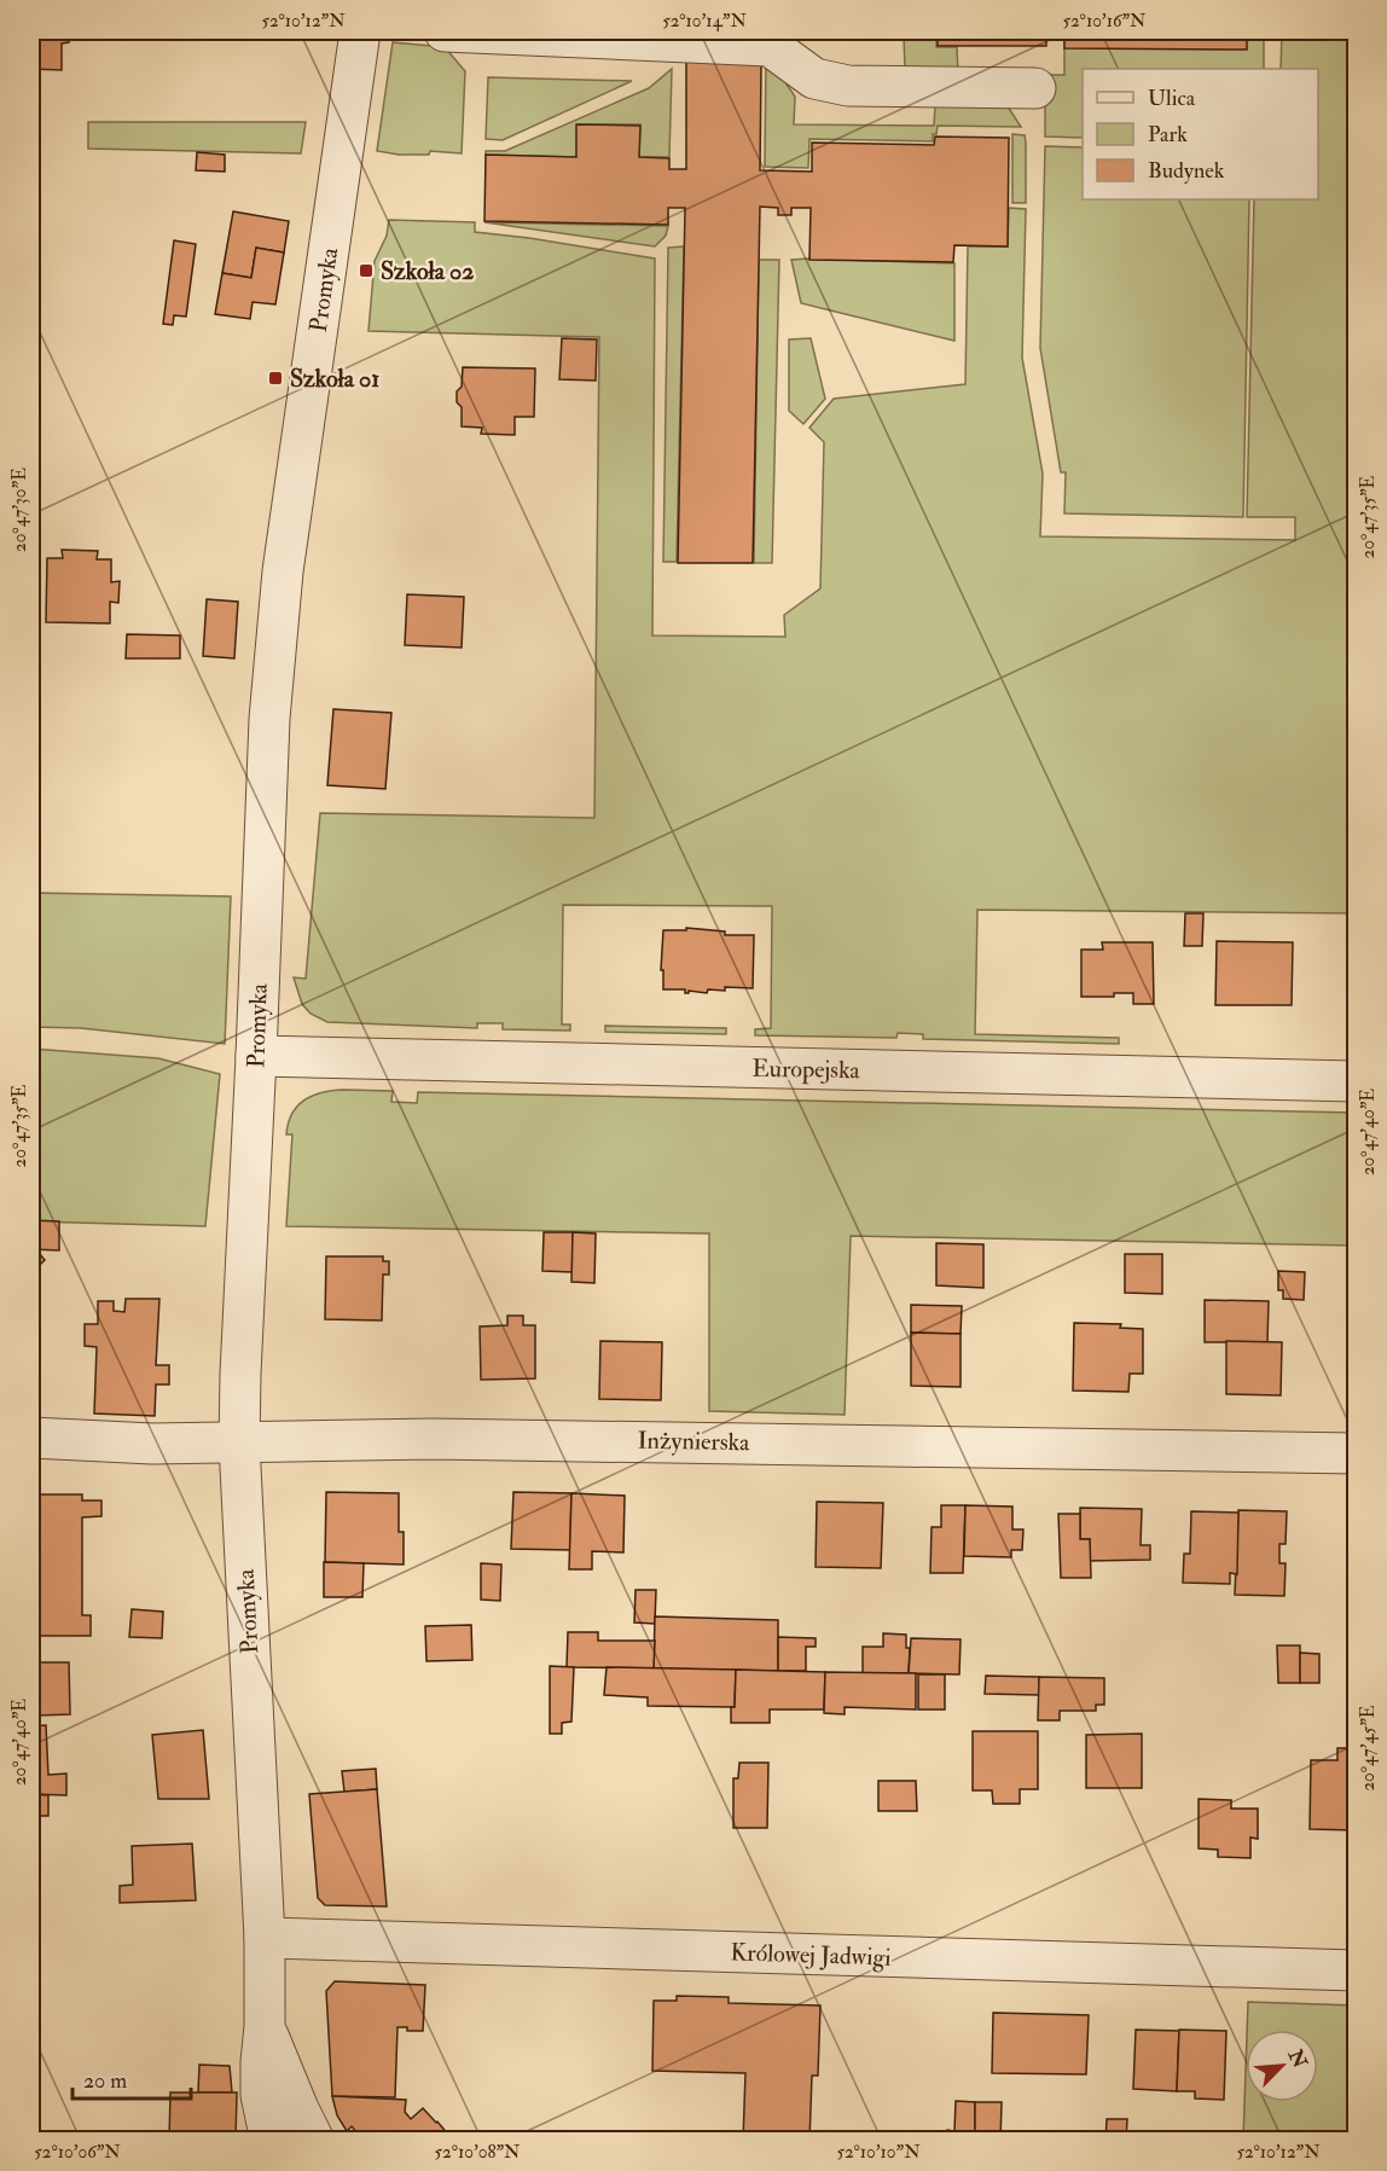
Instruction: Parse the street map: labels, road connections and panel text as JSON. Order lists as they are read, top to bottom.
{
  "streets": {
    "street": [
      "Promyka",
      "Europejska",
      "Inżynierska",
      "Królowej Jadwigi"
    ]
  },
  "crossings": [
    ["Promyka", "Europejska"],
    ["Promyka", "Inżynierska"],
    ["Promyka", "Królowej Jadwigi"]
  ],
  "places": {
    "transit": ["Szkoła 02", "Szkoła 01"]
  },
  "legend": ["Ulica", "Park", "Budynek"],
  "scale_bar": "20 m",
  "north": "top right",
  "coordinates": [
    "52°10'12\"N",
    "52°10'14\"N",
    "52°10'16\"N",
    "20°47'30\"E",
    "20°47'35\"E",
    "20°47'40\"E",
    "20°47'45\"E",
    "52°10'06\"N",
    "52°10'08\"N",
    "52°10'10\"N"
  ]
}
